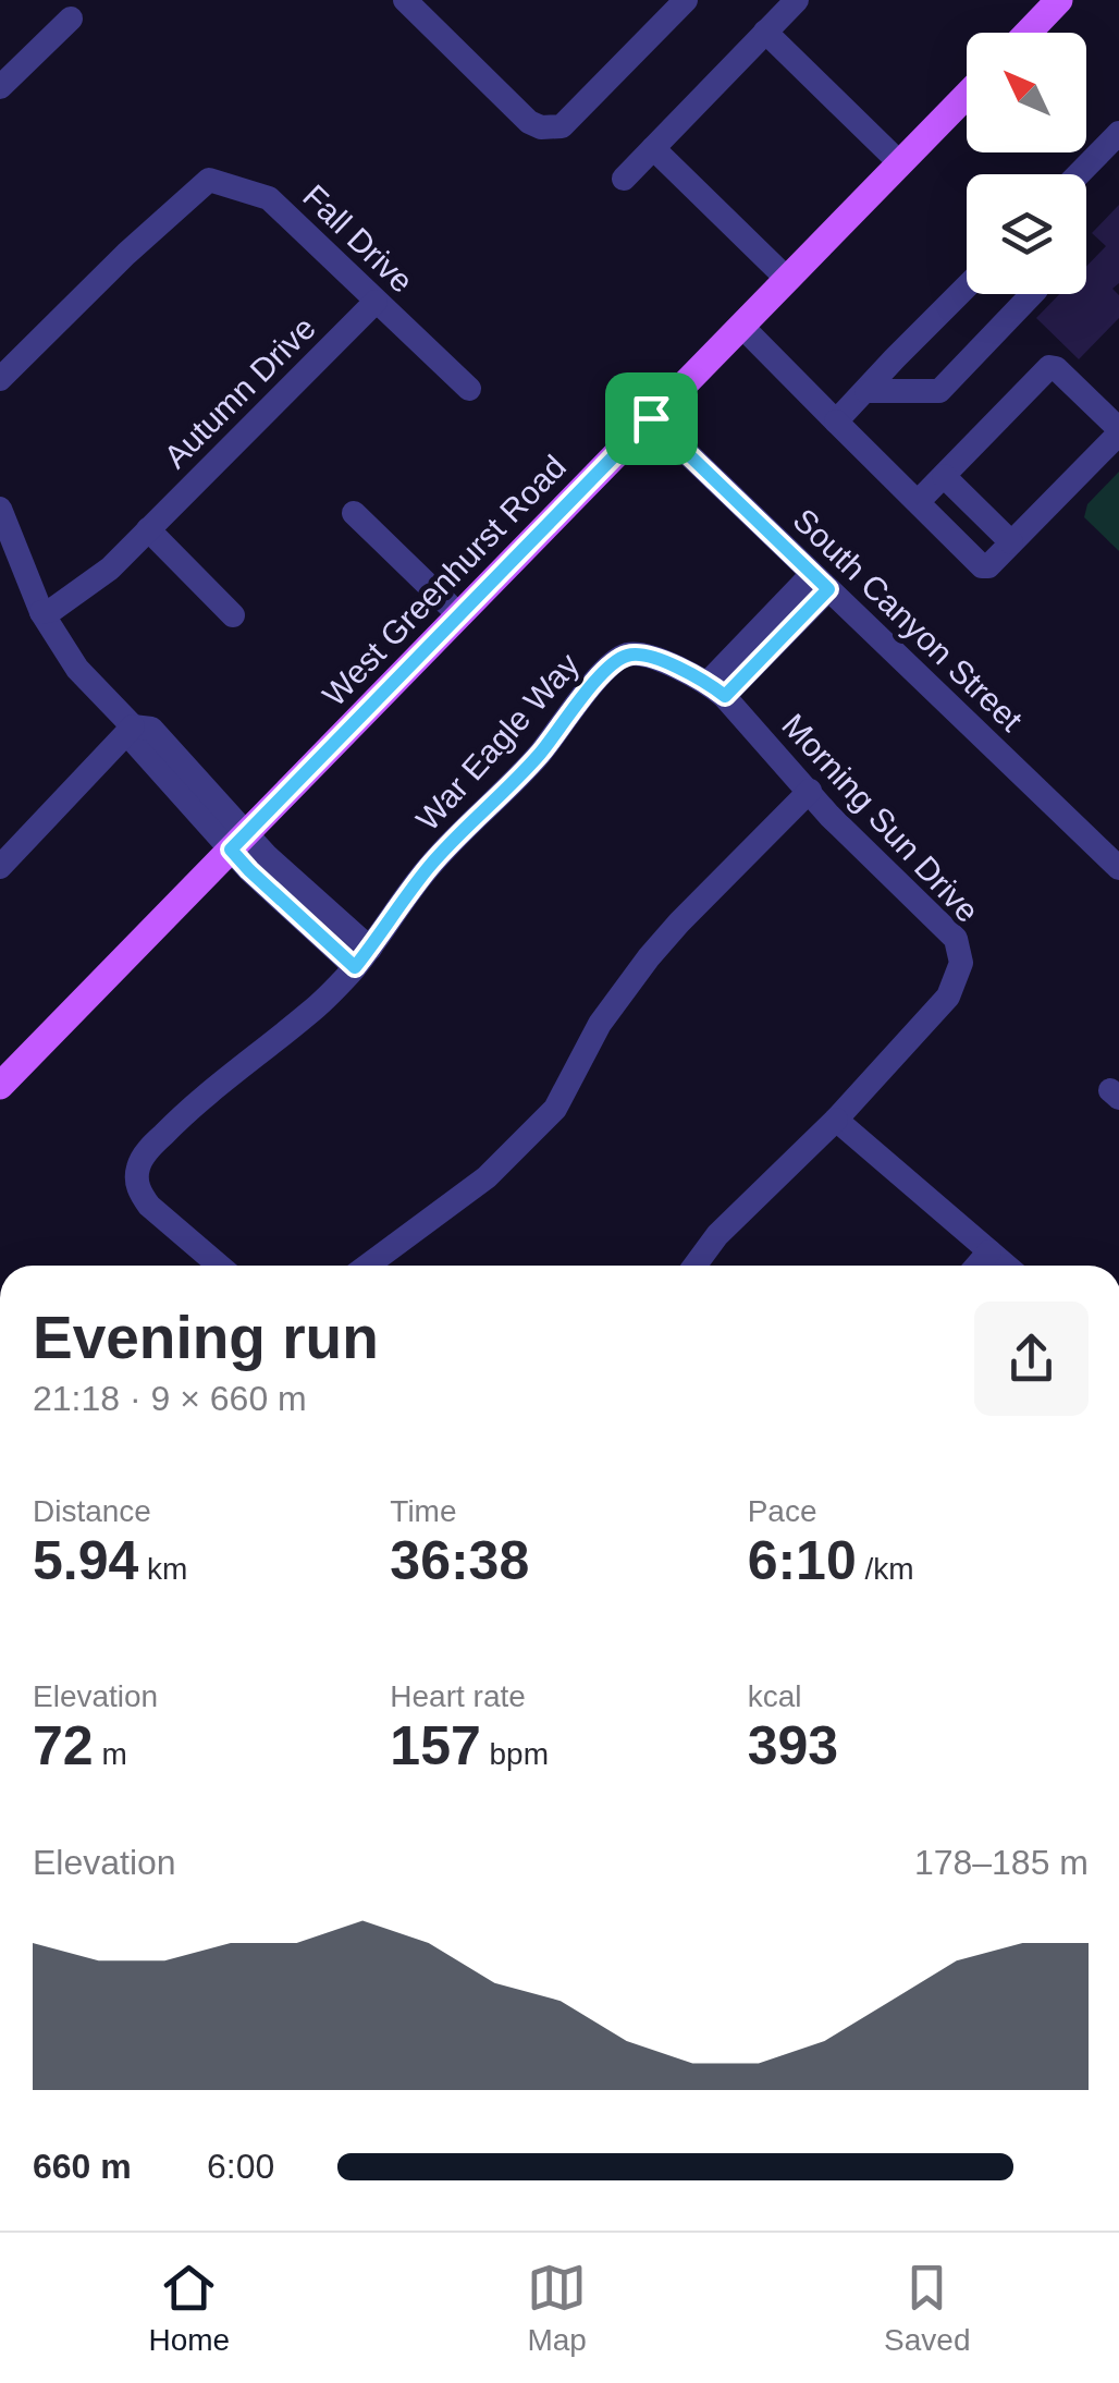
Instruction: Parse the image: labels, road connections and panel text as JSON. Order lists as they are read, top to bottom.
{
  "streets": {
    "main road": ["West Greenhurst Road"],
    "street": [
      "Fall Drive",
      "Autumn Drive",
      "South Canyon Street",
      "War Eagle Way",
      "Morning Sun Drive"
    ]
  },
  "crossings": [
    ["Fall Drive", "Autumn Drive"],
    ["West Greenhurst Road", "South Canyon Street"],
    ["War Eagle Way", "Morning Sun Drive"]
  ],
  "north": "top left",
  "page": {
    "heading": ["Evening run", "21:18 · 9 × 660 m"],
    "stats": [
      ["Distance", "5.94 km"],
      ["Time", "36:38"],
      ["Pace", "6:10 /km"],
      ["Elevation", "72 m"],
      ["Heart rate", "157 bpm"],
      ["kcal", "393"]
    ],
    "chart": ["Elevation", "178–185 m"],
    "list": [
      {
        "name": "660 m",
        "note": "6:00"
      }
    ],
    "tabs": ["Home", "Map", "Saved"]
  }
}
